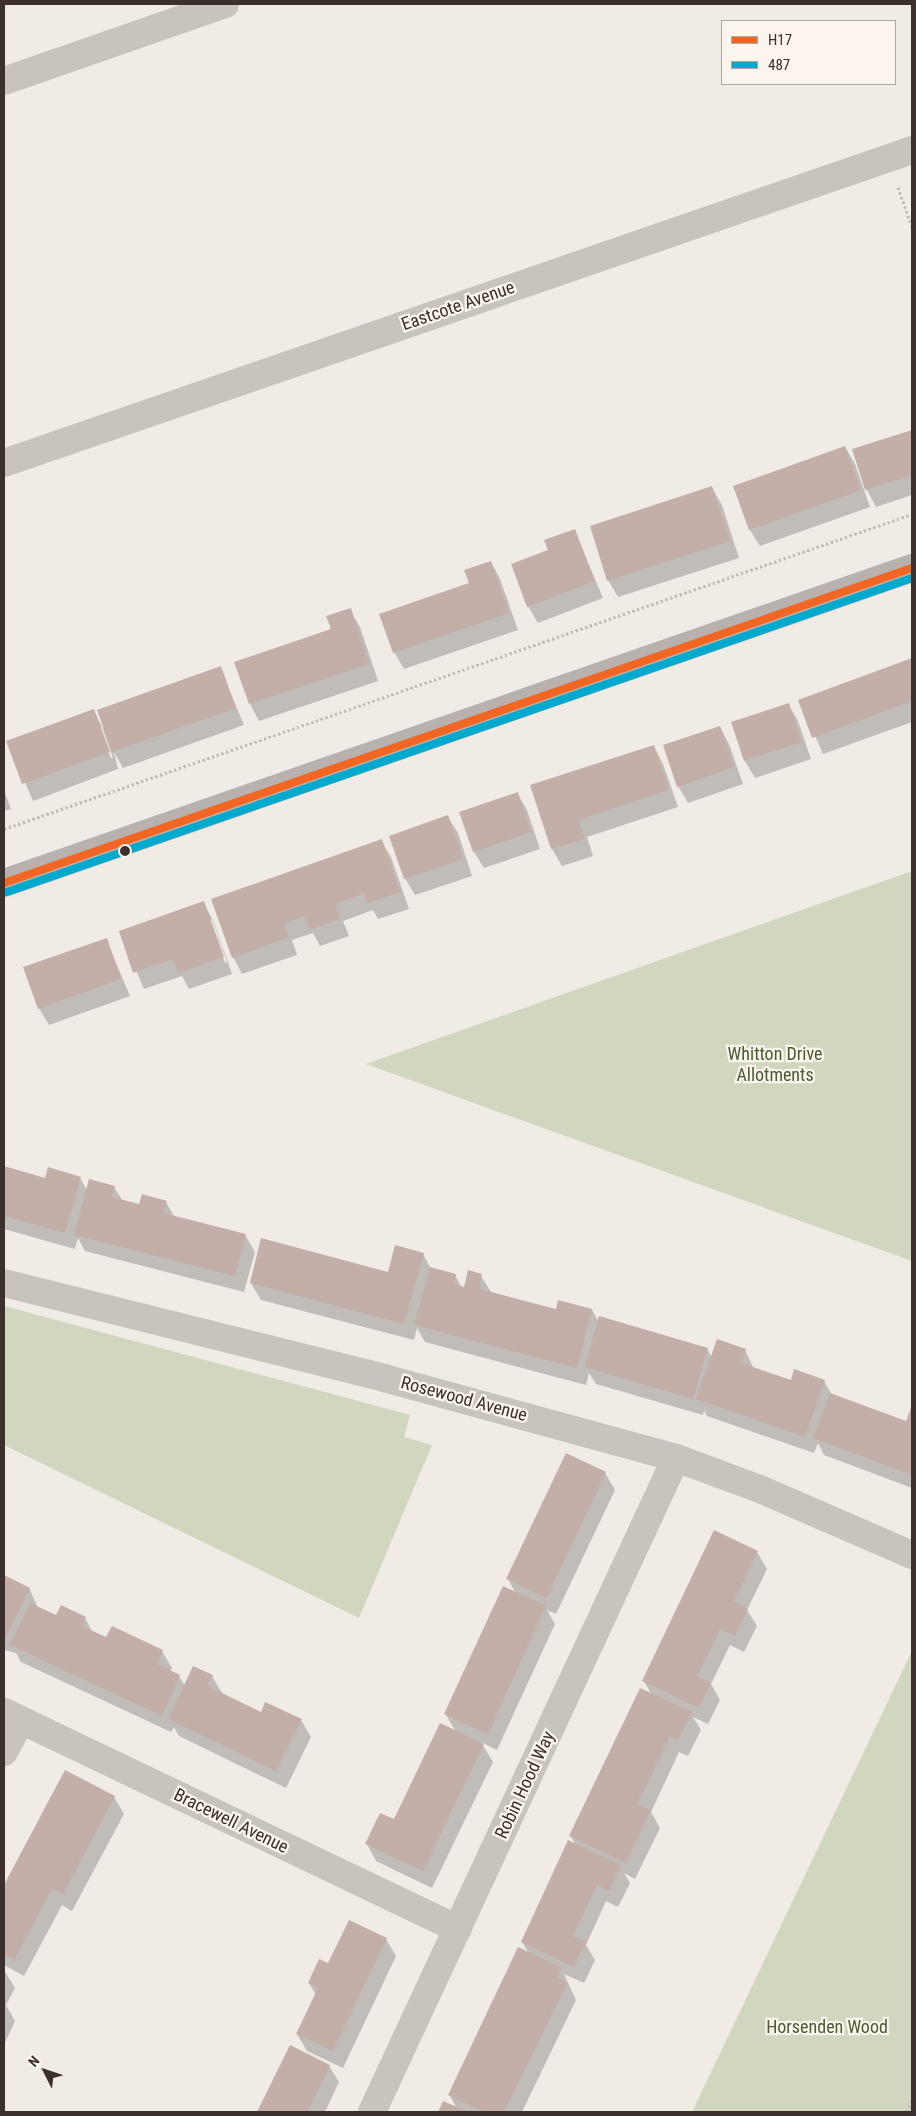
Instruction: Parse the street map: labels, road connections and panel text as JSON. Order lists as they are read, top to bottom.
{
  "streets": {
    "street": [
      "Eastcote Avenue",
      "Rosewood Avenue",
      "Robin Hood Way",
      "Bracewell Avenue"
    ]
  },
  "crossings": [
    ["Rosewood Avenue", "Robin Hood Way"],
    ["Robin Hood Way", "Bracewell Avenue"]
  ],
  "parks": ["Whitton Drive Allotments", "Horsenden Wood"],
  "lines": ["transit line H17", "transit line 487"],
  "legend": ["H17", "487"],
  "north": "top left"
}
